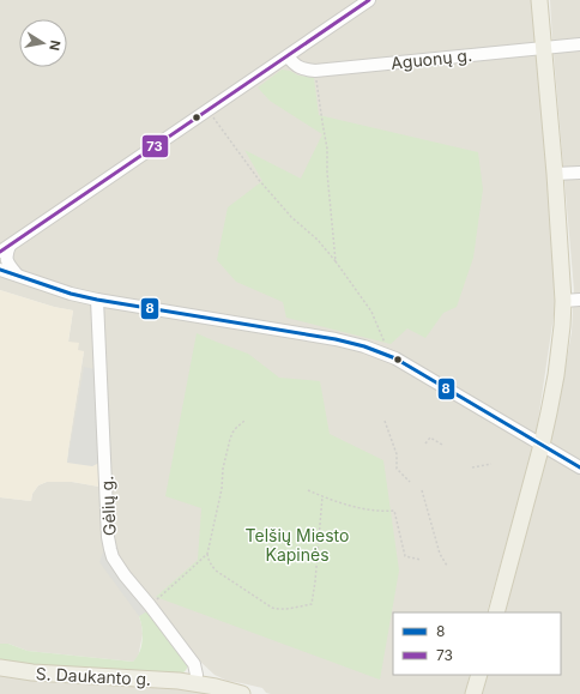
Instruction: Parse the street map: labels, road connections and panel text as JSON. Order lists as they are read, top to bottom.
{
  "streets": {
    "main road": ["S. Daukanto g."],
    "street": ["Aguonų g.", "Gėlių g."]
  },
  "crossings": [
    ["Gėlių g.", "S. Daukanto g."]
  ],
  "parks": ["Telšių Miesto Kapinės"],
  "lines": ["transit line 73", "transit line 8"],
  "legend": ["8", "73"],
  "north": "right"
}
